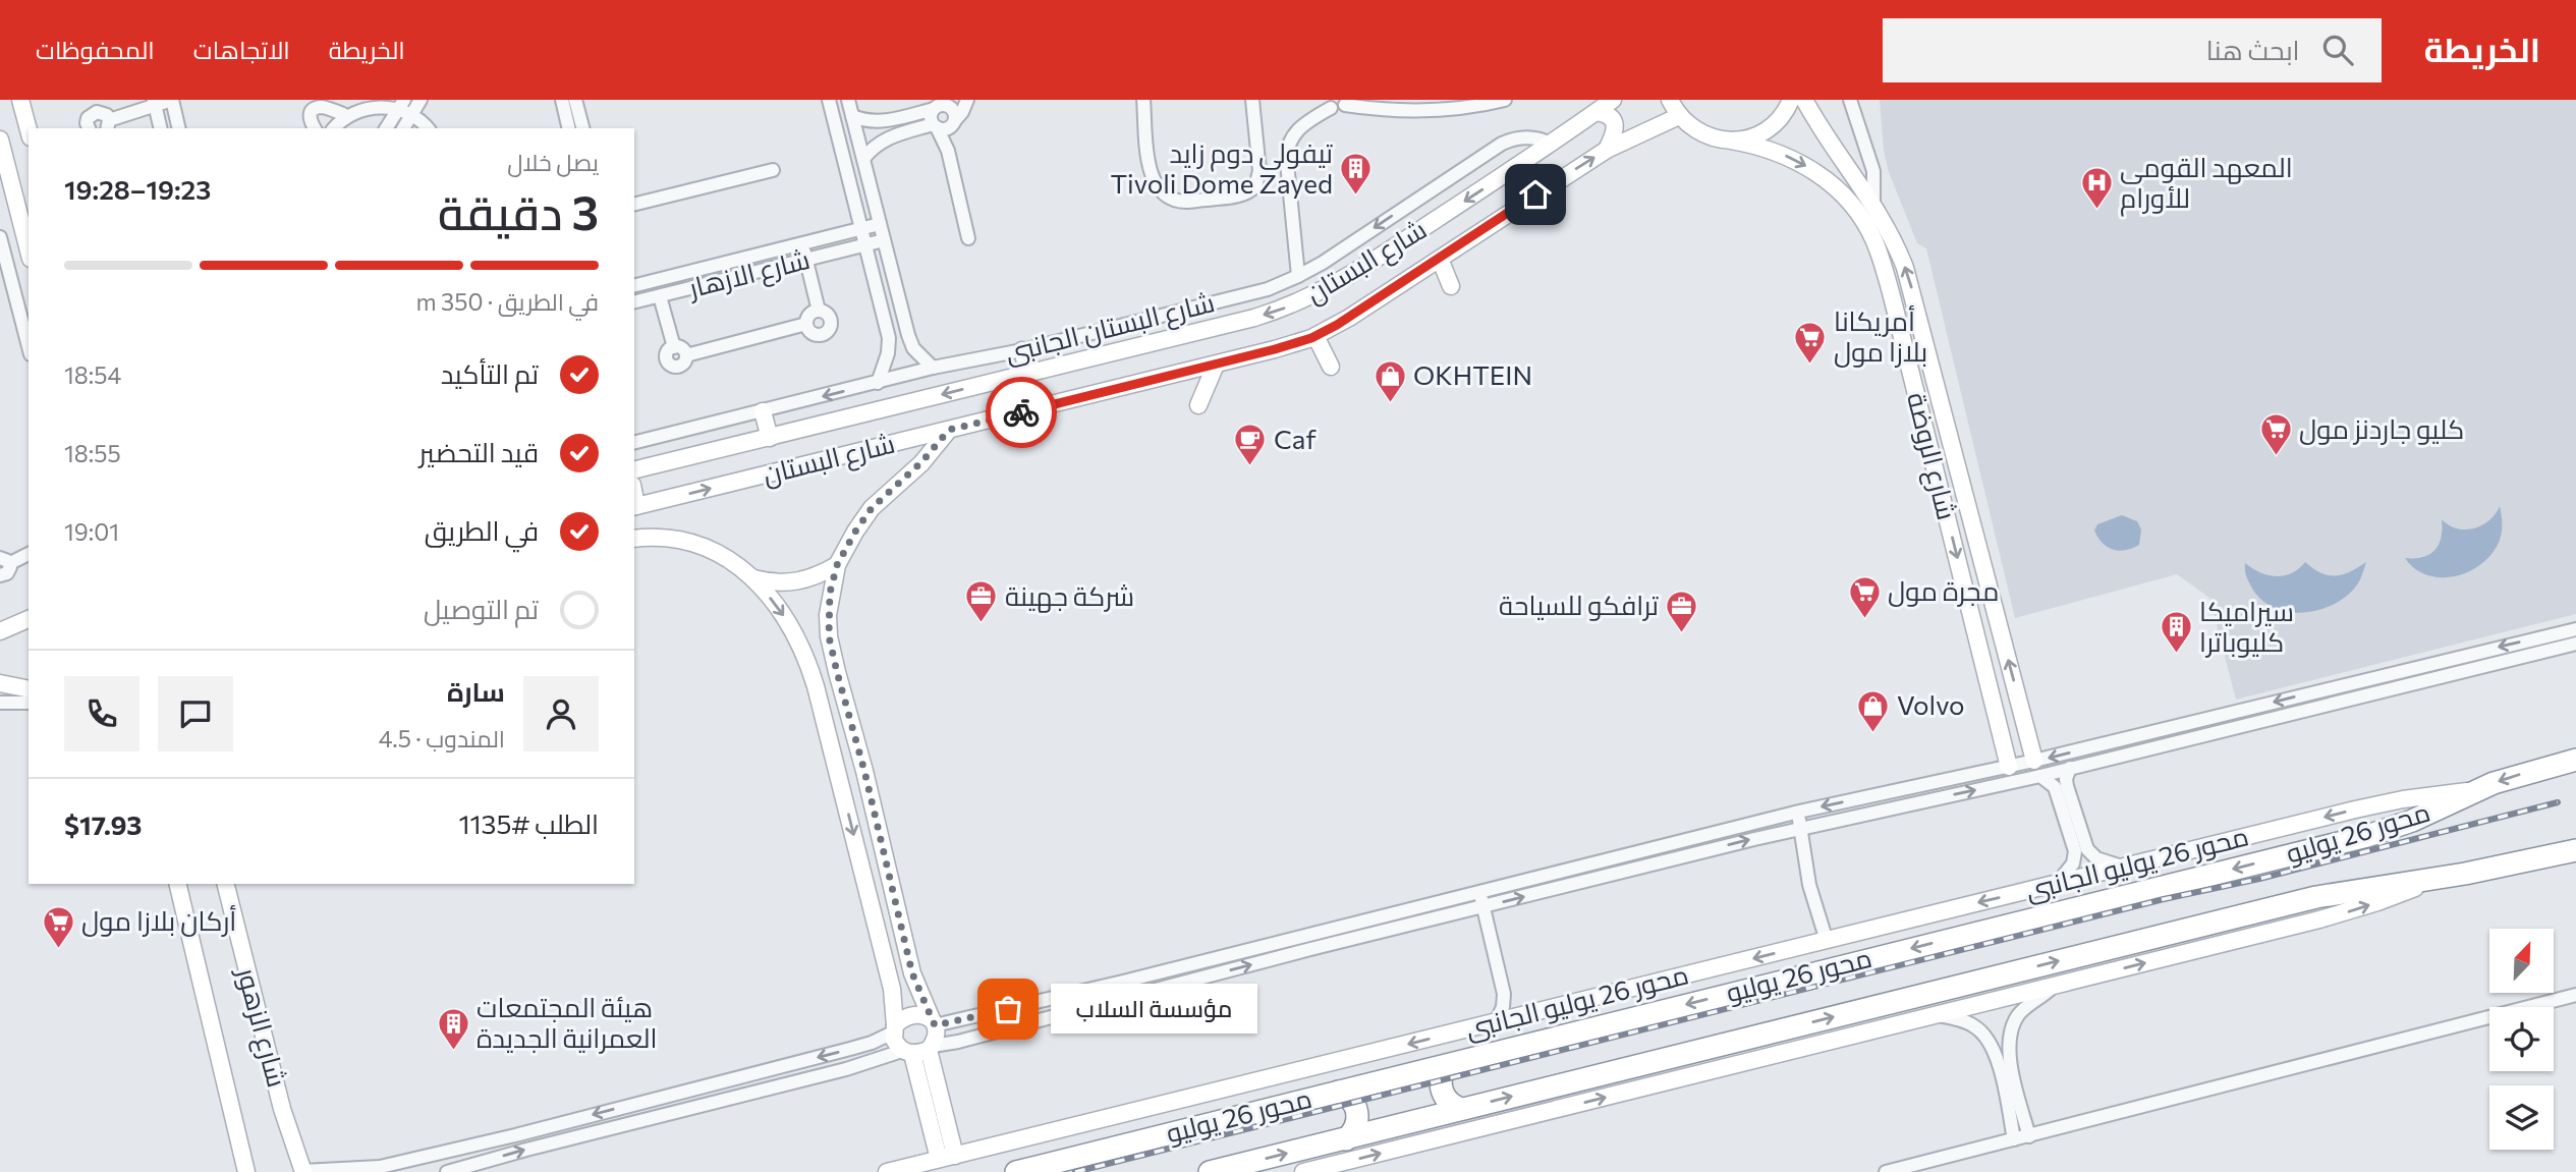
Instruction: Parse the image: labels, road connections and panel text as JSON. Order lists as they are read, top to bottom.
{
  "streets": {
    "highway": ["محور 26 يوليو"],
    "street": [
      "شارع البستان",
      "شارع الازهار",
      "شارع البستان الجانبى",
      "شارع الروضة",
      "محور 26 يوليو الجانبى",
      "شارع الزهور"
    ]
  },
  "crossings": [
    ["شارع البستان", "شارع البستان الجانبى"],
    ["شارع البستان", "شارع الروضة"],
    ["محور 26 يوليو", "محور 26 يوليو الجانبى"]
  ],
  "places": {
    "building": ["تيفولى دوم زايد Tivoli Dome Zayed", "سيراميكا كليوباترا", "هيئة المجتمعات العمرانية الجديدة"],
    "hospital": ["المعهد القومى للأورام"],
    "supermarket": [
      "أمريكانا بلازا مول",
      "كليو جاردنز مول",
      "مجرة مول",
      "أركان بلازا مول"
    ],
    "shop": ["OKHTEIN", "Volvo"],
    "cafe": ["Caf"],
    "office": ["شركة جهينة", "ترافكو للسياحة"],
    "other": ["مؤسسة السلاب"]
  },
  "north": "top right",
  "page": {
    "header": "الخريطة",
    "search": "ابحث هنا",
    "nav": ["الخريطة", "الاتجاهات", "المحفوظات"],
    "heading": ["3 دقيقة", "يصل خلال", "19:23–19:28"],
    "panel": [
      "سارة",
      "المندوب · 4.5",
      "الطلب #1135",
      "$17.93"
    ],
    "bar": "في الطريق · 350 m",
    "list": [
      ["تم التأكيد", "18:54"],
      ["قيد التحضير", "18:55"],
      ["في الطريق", "19:01"],
      "تم التوصيل"
    ],
    "bubble": "مؤسسة السلاب"
  }
}
